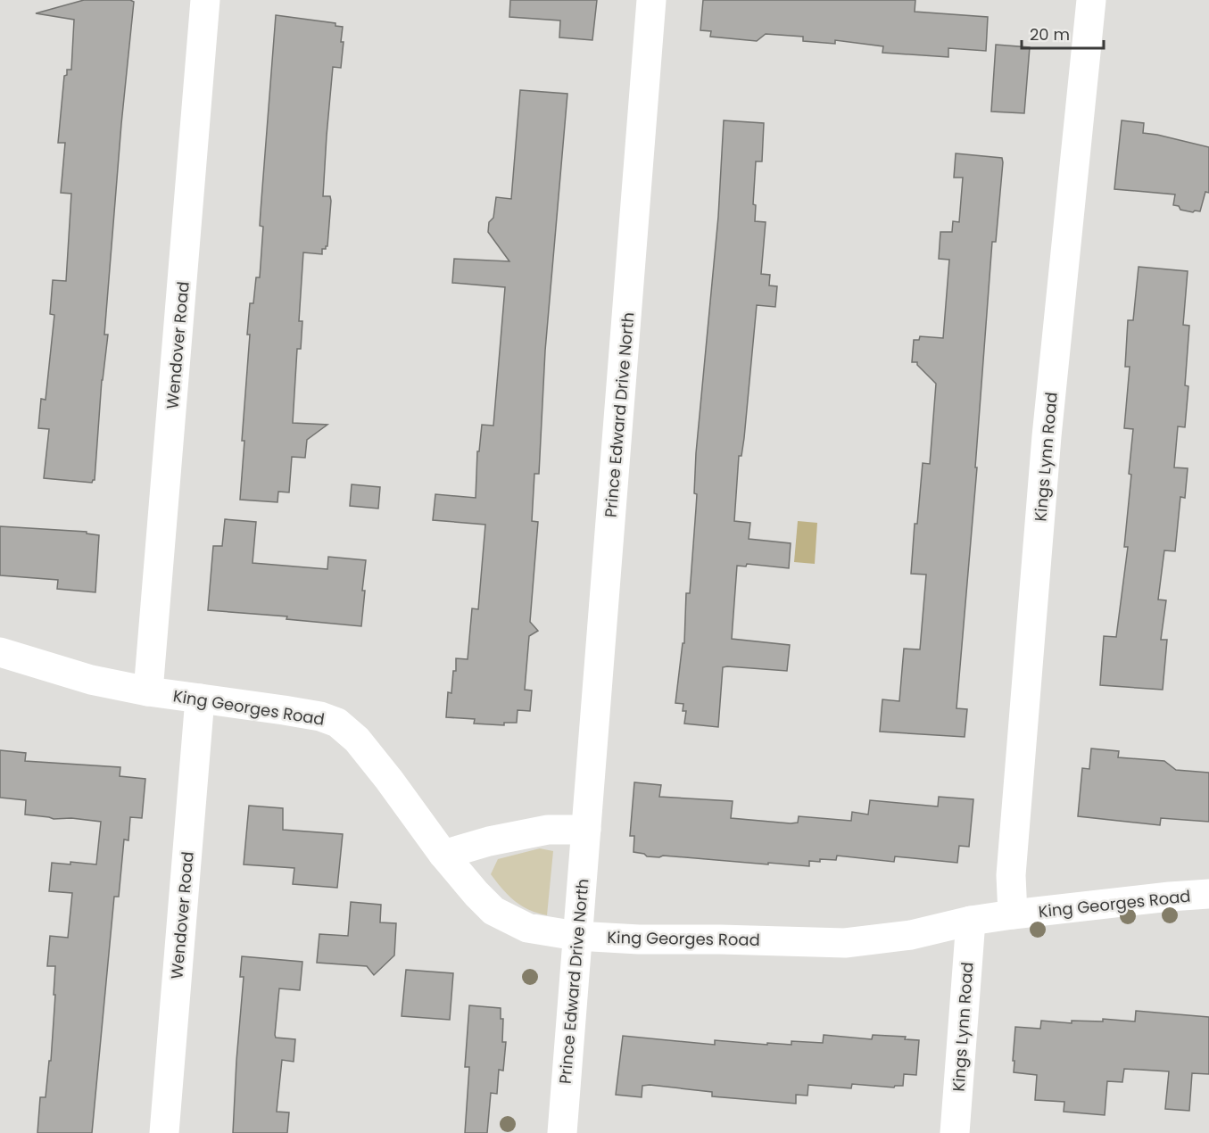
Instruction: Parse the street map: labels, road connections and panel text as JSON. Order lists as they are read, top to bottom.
{
  "streets": {
    "street": [
      "Wendover Road",
      "Prince Edward Drive North",
      "Kings Lynn Road",
      "King Georges Road"
    ]
  },
  "crossings": [
    ["Wendover Road", "King Georges Road"],
    ["Prince Edward Drive North", "King Georges Road"],
    ["Kings Lynn Road", "King Georges Road"]
  ],
  "scale_bar": "20 m"
}
